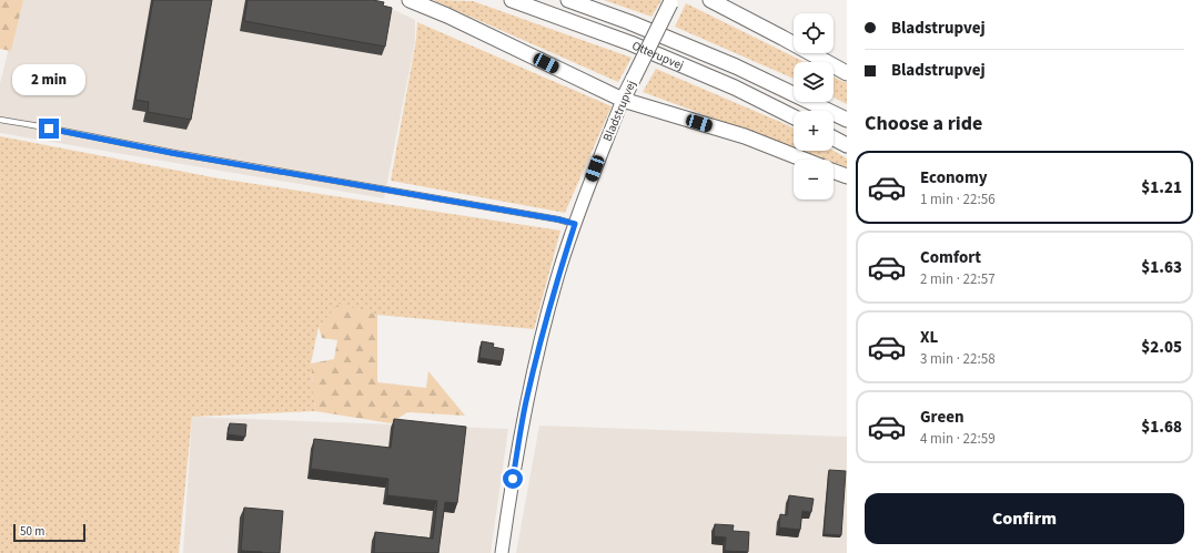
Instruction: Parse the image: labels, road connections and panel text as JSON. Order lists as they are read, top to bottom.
{
  "streets": {
    "main road": ["Otterupvej", "Bladstrupvej"]
  },
  "scale_bar": "50 m",
  "page": {
    "banner": ["Bladstrupvej", "Bladstrupvej"],
    "map_buttons": ["+", "−"],
    "bubble": "2 min",
    "heading": "Choose a ride",
    "list": [
      {
        "name": "Economy",
        "note": "1 min · 22:56",
        "value": "$1.21"
      },
      {
        "name": "Comfort",
        "note": "2 min · 22:57",
        "value": "$1.63"
      },
      {
        "name": "XL",
        "note": "3 min · 22:58",
        "value": "$2.05"
      },
      {
        "name": "Green",
        "note": "4 min · 22:59",
        "value": "$1.68"
      }
    ],
    "buttons": "Confirm",
    "scale": "50 m"
  }
}
